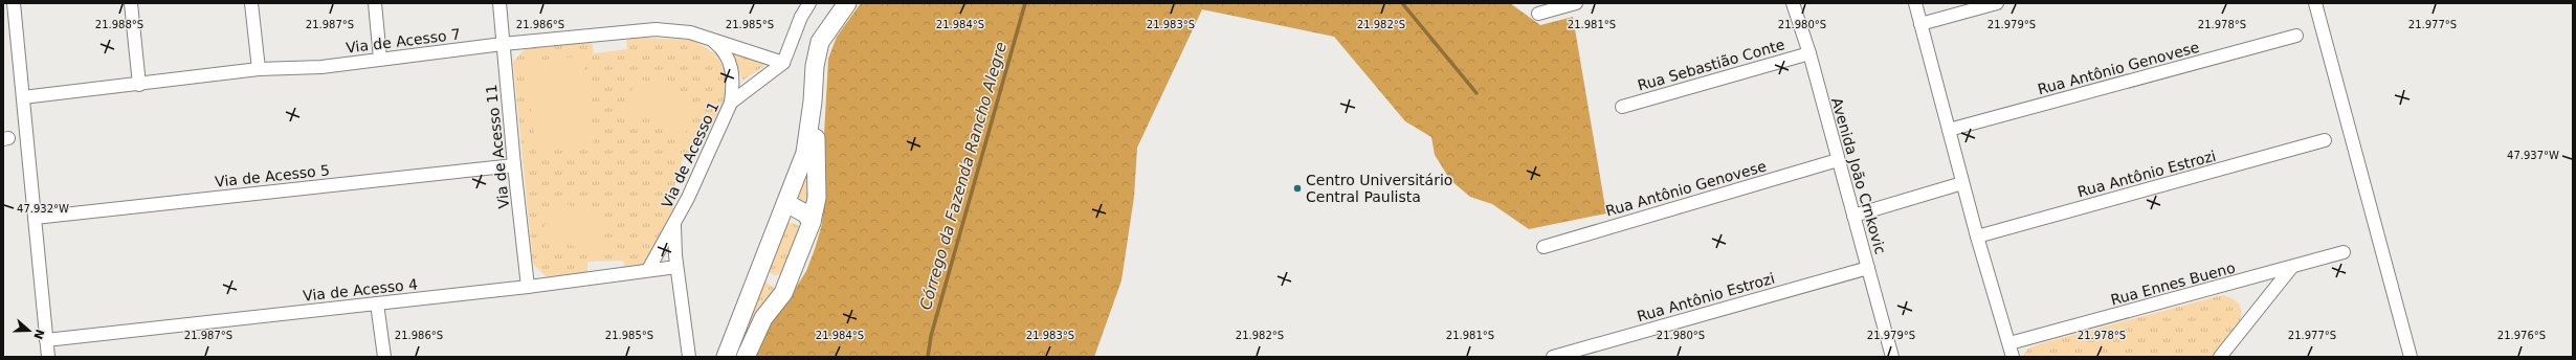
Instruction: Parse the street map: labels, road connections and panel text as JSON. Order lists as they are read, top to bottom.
{
  "streets": {
    "street": [
      "Via de Acesso 7",
      "Rua Sebastião Conte",
      "Rua Antônio Genovese",
      "Via de Acesso 11",
      "Via de Acesso 1",
      "Rua Antônio Estrozi",
      "Via de Acesso 5",
      "Avenida João Crnkovic",
      "Rua Ennes Bueno",
      "Via de Acesso 4"
    ]
  },
  "crossings": [
    ["Via de Acesso 7", "Via de Acesso 11"],
    ["Via de Acesso 7", "Via de Acesso 1"],
    ["Rua Sebastião Conte", "Avenida João Crnkovic"],
    ["Rua Antônio Genovese", "Avenida João Crnkovic"],
    ["Via de Acesso 11", "Via de Acesso 5"],
    ["Via de Acesso 11", "Via de Acesso 4"],
    ["Via de Acesso 1", "Via de Acesso 4"],
    ["Rua Antônio Estrozi", "Avenida João Crnkovic"]
  ],
  "water": ["Córrego da Fazenda Rancho Alegre"],
  "places": ["Centro Universitário Central Paulista"],
  "north": "right",
  "coordinates": [
    "21.981°S",
    "21.980°S",
    "21.977°S",
    "21.988°S",
    "21.987°S",
    "21.986°S",
    "21.985°S",
    "21.984°S",
    "21.983°S",
    "21.982°S",
    "21.979°S",
    "21.978°S",
    "47.937°W",
    "47.932°W",
    "21.976°S"
  ]
}
